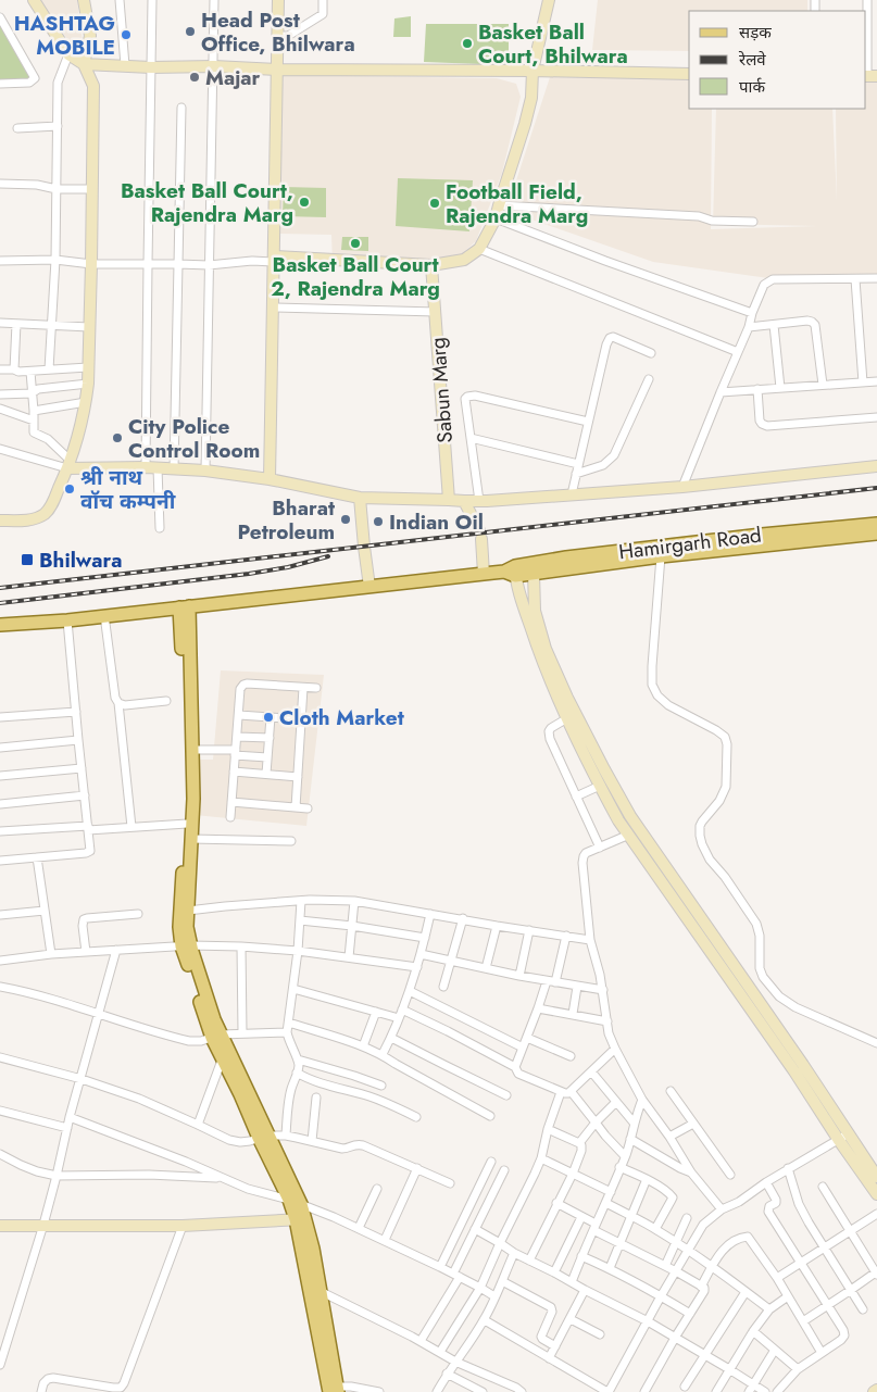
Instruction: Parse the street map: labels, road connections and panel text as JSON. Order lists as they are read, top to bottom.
{
  "streets": {
    "main road": ["Hamirgarh Road"],
    "street": ["Sabun Marg"]
  },
  "places": {
    "other": [
      "Head Post Office, Bhilwara",
      "HASHTAG MOBILE",
      "Basket Ball Court, Bhilwara",
      "Majar",
      "Basket Ball Court, Rajendra Marg",
      "Football Field, Rajendra Marg",
      "Basket Ball Court 2, Rajendra Marg",
      "City Police Control Room",
      "श्री नाथ वॉच कम्पनी",
      "Bharat Petroleum",
      "Indian Oil",
      "Cloth Market"
    ],
    "transit": ["Bhilwara"]
  },
  "legend": ["सड़क", "रेलवे", "पार्क"]
}
